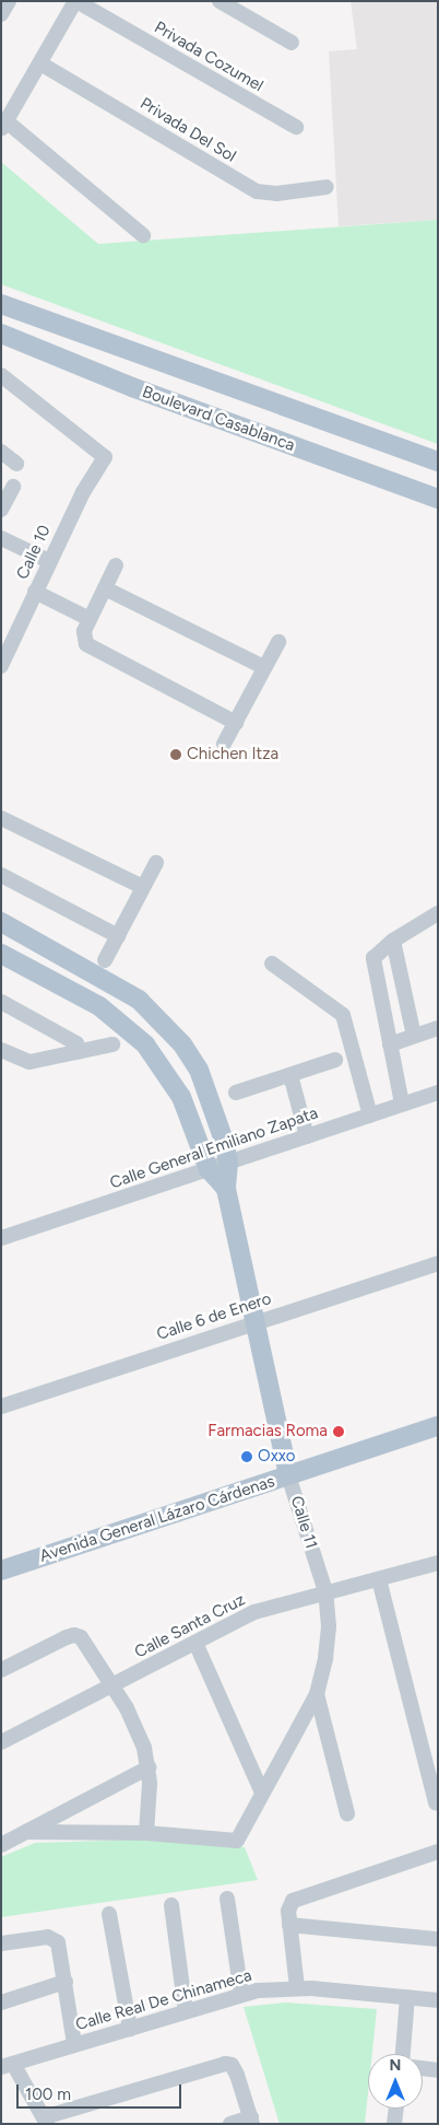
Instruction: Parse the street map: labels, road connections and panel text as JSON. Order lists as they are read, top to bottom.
{
  "streets": {
    "main road": ["Boulevard Casablanca", "Avenida General Lázaro Cárdenas", "Calle 11"],
    "street": [
      "Privada Cozumel",
      "Privada Del Sol",
      "Calle 10",
      "Calle General Emiliano Zapata",
      "Calle 6 de Enero",
      "Calle Santa Cruz",
      "Calle Real De Chinameca"
    ]
  },
  "crossings": [
    ["Calle General Emiliano Zapata", "Calle 11"],
    ["Calle 6 de Enero", "Calle 11"],
    ["Avenida General Lázaro Cárdenas", "Calle 11"],
    ["Calle 11", "Calle Santa Cruz"]
  ],
  "places": ["Chichen Itza", "Farmacias Roma", "Oxxo"],
  "scale_bar": "100 m",
  "north": "top"
}
